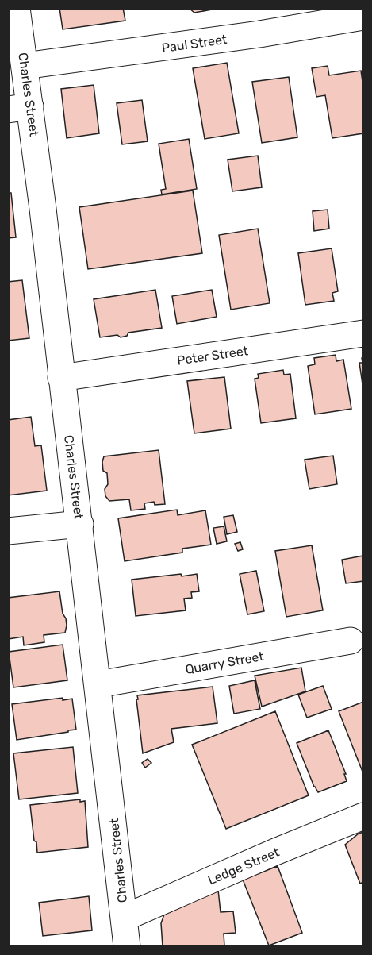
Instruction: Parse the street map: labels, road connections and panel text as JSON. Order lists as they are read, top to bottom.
{
  "streets": {
    "street": [
      "Paul Street",
      "Charles Street",
      "Peter Street",
      "Quarry Street",
      "Ledge Street"
    ]
  },
  "crossings": [
    ["Paul Street", "Charles Street"],
    ["Charles Street", "Peter Street"],
    ["Charles Street", "Quarry Street"],
    ["Charles Street", "Ledge Street"]
  ]
}
